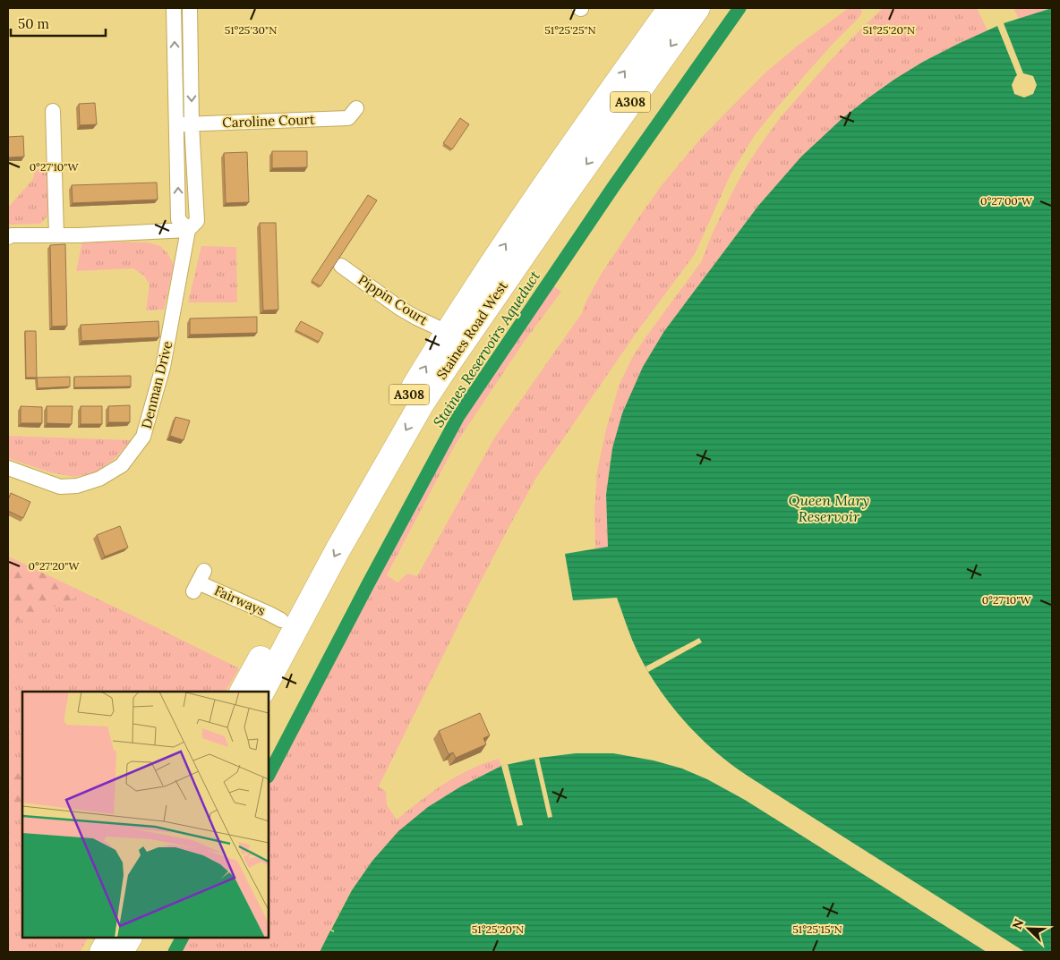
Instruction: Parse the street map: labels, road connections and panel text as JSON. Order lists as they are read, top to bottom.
{
  "streets": {
    "highway": ["A308", "Staines Road West"],
    "street": [
      "Caroline Court",
      "Pippin Court",
      "Denman Drive",
      "Fairways"
    ]
  },
  "crossings": [
    ["Caroline Court", "Denman Drive"],
    ["Pippin Court", "Staines Road West"],
    ["Staines Road West", "Fairways"]
  ],
  "water": ["Staines Reservoirs Aqueduct", "Queen Mary Reservoir"],
  "scale_bar": "50 m",
  "north": "top left",
  "coordinates": [
    "51°25'25\"N",
    "51°25'20\"N",
    "51°25'30\"N",
    "0°27'10\"W",
    "0°27'00\"W",
    "0°27'20\"W",
    "51°25'15\"N"
  ]
}
